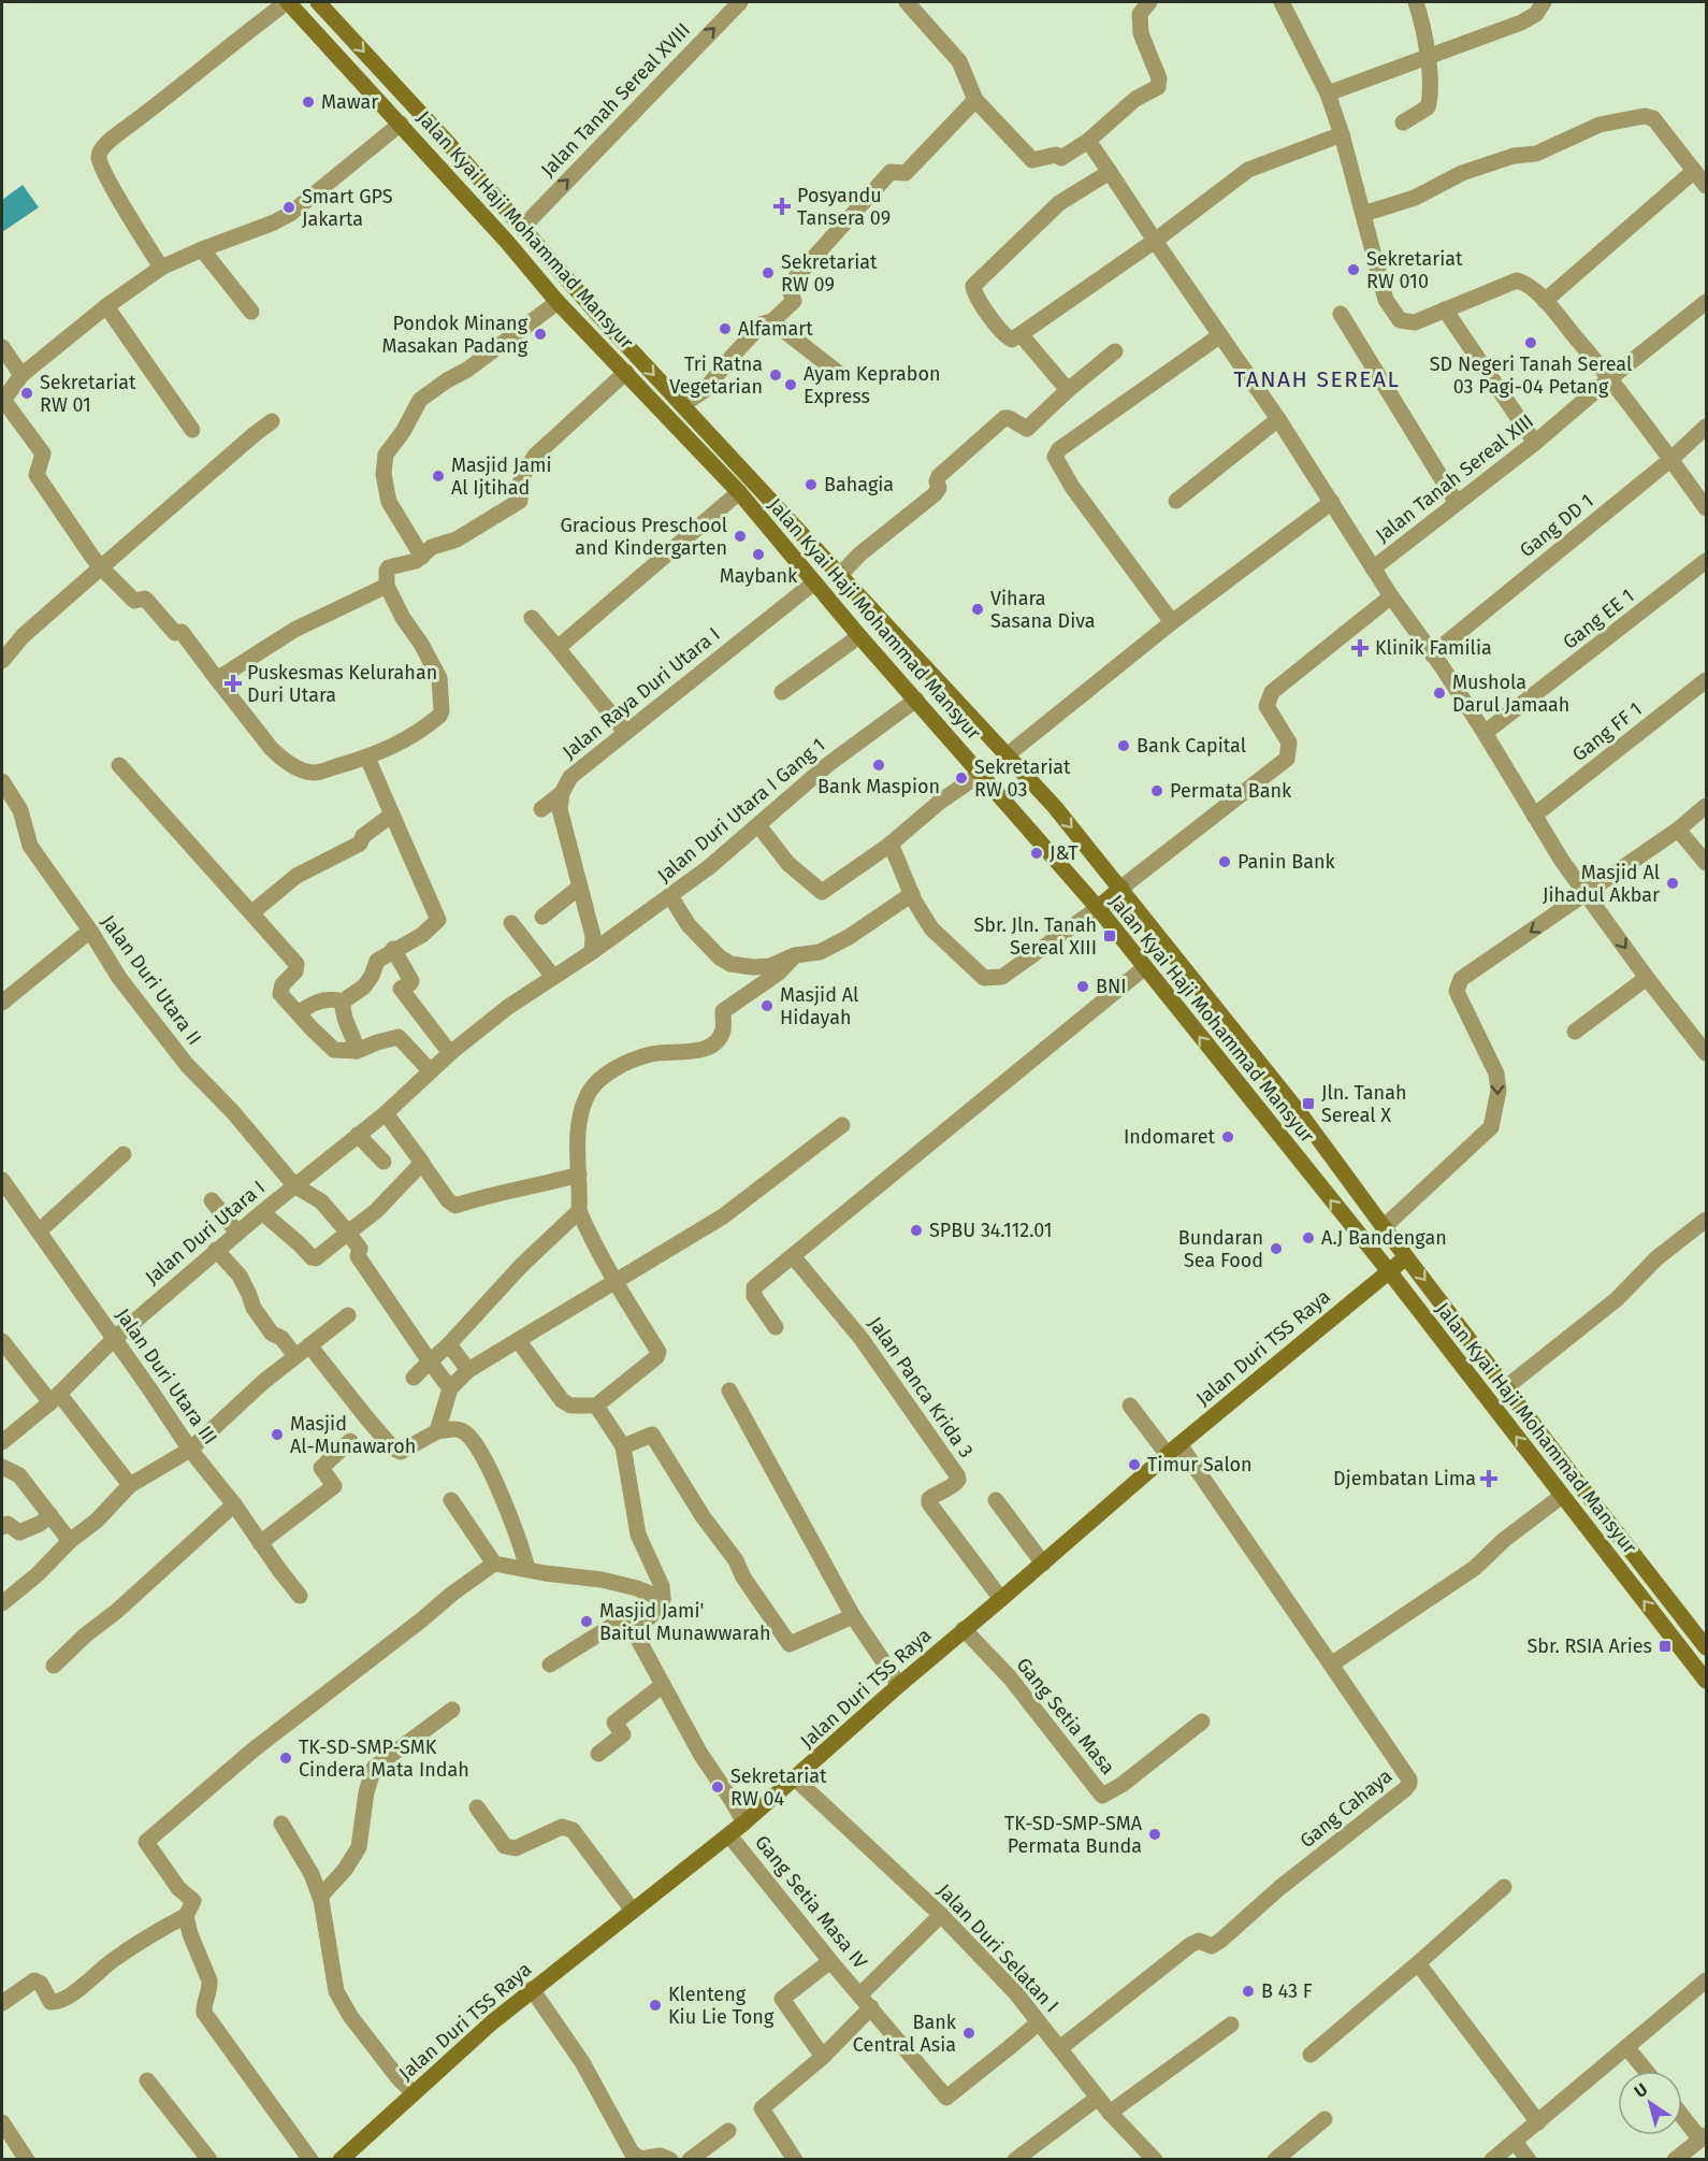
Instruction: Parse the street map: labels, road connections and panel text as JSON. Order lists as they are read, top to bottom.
{
  "streets": {
    "main road": ["Jalan Kyai Haji Mohammad Mansyur", "Jalan Duri TSS Raya"],
    "street": [
      "Jalan Tanah Sereal XVIII",
      "Jalan Tanah Sereal XIII",
      "Gang DD 1",
      "Gang EE 1",
      "Jalan Raya Duri Utara I",
      "Gang FF 1",
      "Jalan Duri Utara I Gang 1",
      "Jalan Duri Utara II",
      "Jalan Duri Utara I",
      "Jalan Duri Utara III",
      "Jalan Panca Krida 3",
      "Gang Setia Masa",
      "Gang Cahaya",
      "Gang Setia Masa IV",
      "Jalan Duri Selatan I"
    ]
  },
  "crossings": [
    ["Jalan Tanah Sereal XVIII", "Jalan Kyai Haji Mohammad Mansyur"],
    ["Jalan Kyai Haji Mohammad Mansyur", "Jalan Raya Duri Utara I"],
    ["Jalan Kyai Haji Mohammad Mansyur", "Jalan Duri Utara I Gang 1"],
    ["Jalan Kyai Haji Mohammad Mansyur", "Jalan Duri TSS Raya"],
    ["Jalan Tanah Sereal XIII", "Gang DD 1"],
    ["Jalan Tanah Sereal XIII", "Gang EE 1"],
    ["Jalan Tanah Sereal XIII", "Gang FF 1"],
    ["Jalan Duri Utara II", "Jalan Duri Utara I"],
    ["Jalan Duri Utara I", "Jalan Duri Utara III"],
    ["Jalan Duri TSS Raya", "Jalan Panca Krida 3"],
    ["Jalan Duri TSS Raya", "Gang Setia Masa"],
    ["Jalan Duri TSS Raya", "Gang Setia Masa IV"],
    ["Jalan Duri TSS Raya", "Jalan Duri Selatan I"],
    ["Gang Cahaya", "Jalan Duri Selatan I"],
    ["Gang Setia Masa IV", "Jalan Duri Selatan I"]
  ],
  "one_way": ["Jalan Tanah Sereal XVIII"],
  "districts": ["TANAH SEREAL"],
  "places": {
    "other": [
      "Mawar",
      "Smart GPS Jakarta",
      "Sekretariat RW 010",
      "Sekretariat RW 09",
      "Alfamart",
      "Pondok Minang Masakan Padang",
      "SD Negeri Tanah Sereal 03 Pagi-04 Petang",
      "Tri Ratna Vegetarian",
      "Ayam Keprabon Express",
      "Sekretariat RW 01",
      "Masjid Jami Al Ijtihad",
      "Bahagia",
      "Gracious Preschool and Kindergarten",
      "Maybank",
      "Vihara Sasana Diva",
      "Mushola Darul Jamaah",
      "Bank Capital",
      "Bank Maspion",
      "Sekretariat RW 03",
      "Permata Bank",
      "J&T",
      "Panin Bank",
      "Masjid Al Jihadul Akbar",
      "BNI",
      "Masjid Al Hidayah",
      "Indomaret",
      "SPBU 34.112.01",
      "A.J Bandengan",
      "Bundaran Sea Food",
      "Masjid Al-Munawaroh",
      "Timur Salon",
      "Masjid Jami' Baitul Munawwarah",
      "TK-SD-SMP-SMK Cindera Mata Indah",
      "Sekretariat RW 04",
      "TK-SD-SMP-SMA Permata Bunda",
      "B 43 F",
      "Klenteng Kiu Lie Tong",
      "Bank Central Asia"
    ],
    "health": [
      "Posyandu Tansera 09",
      "Klinik Familia",
      "Puskesmas Kelurahan Duri Utara",
      "Djembatan Lima"
    ],
    "transit": ["Sbr. Jln. Tanah Sereal XIII", "Jln. Tanah Sereal X", "Sbr. RSIA Aries"]
  },
  "north": "top left"
}
